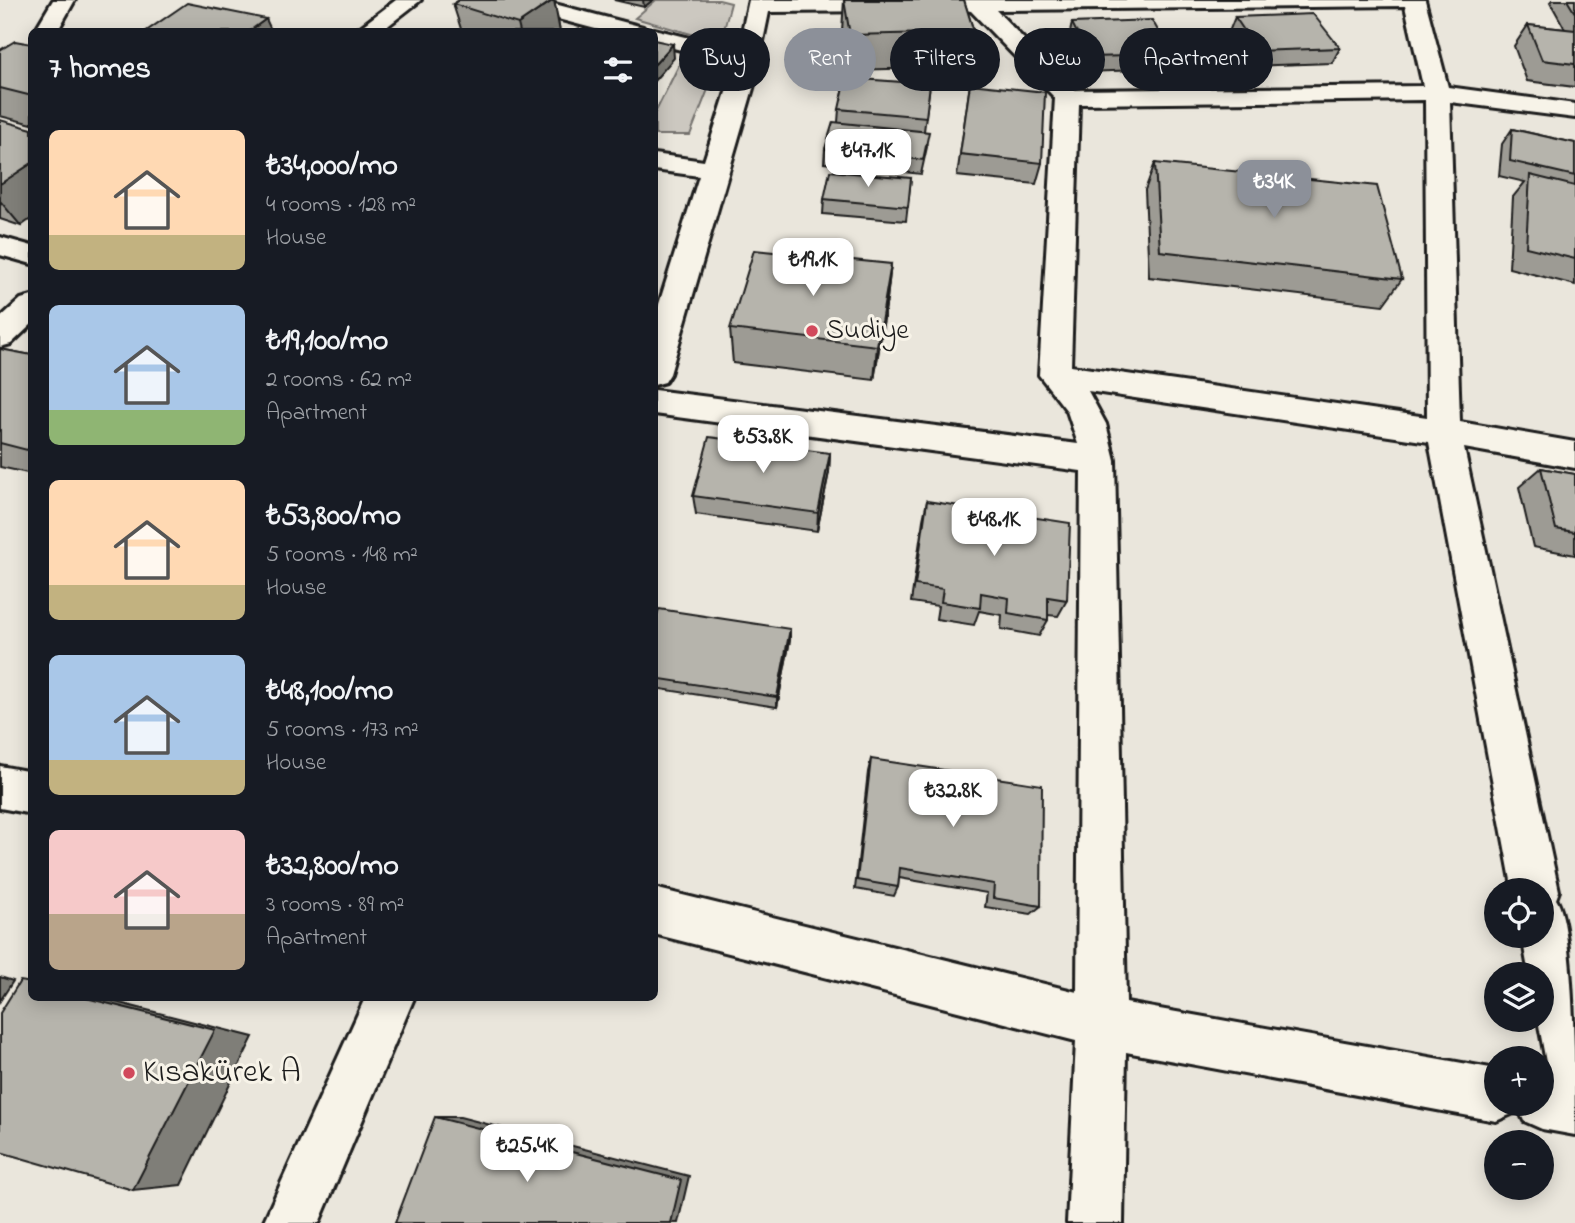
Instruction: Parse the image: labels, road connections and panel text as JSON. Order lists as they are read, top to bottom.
{
  "places": ["Sudiye", "Kısakürek A"],
  "page": {
    "chip": [
      "Buy",
      "Rent",
      "Filters",
      "New",
      "Apartment"
    ],
    "heading": "7 homes",
    "list": [
      {
        "name": "₺34,000/mo",
        "note": "4 rooms · 128 m² · House"
      },
      {
        "name": "₺19,100/mo",
        "note": "2 rooms · 62 m² · Apartment"
      },
      {
        "name": "₺53,800/mo",
        "note": "5 rooms · 148 m² · House"
      },
      {
        "name": "₺48,100/mo",
        "note": "5 rooms · 173 m² · House"
      },
      {
        "name": "₺32,800/mo",
        "note": "3 rooms · 89 m² · Apartment"
      }
    ],
    "price": [
      "₺47.1K",
      "₺34K",
      "₺19.1K",
      "₺53.8K",
      "₺48.1K",
      "₺32.8K",
      "₺25.4K"
    ],
    "map_buttons": ["+", "−"]
  }
}
